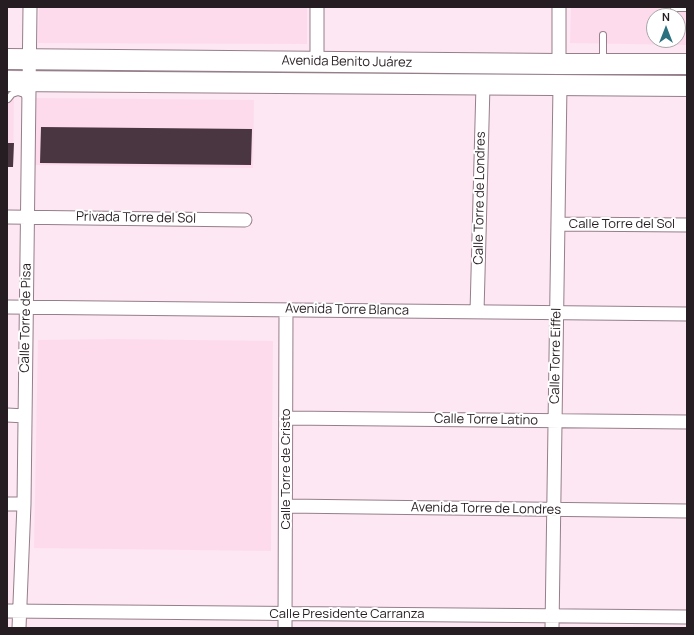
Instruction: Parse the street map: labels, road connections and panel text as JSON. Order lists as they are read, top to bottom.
{
  "streets": {
    "main road": ["Avenida Benito Juárez"],
    "street": [
      "Calle Torre de Londres",
      "Privada Torre del Sol",
      "Calle Torre del Sol",
      "Avenida Torre Blanca",
      "Calle Torre de Pisa",
      "Calle Torre Eiffel",
      "Calle Torre Latino",
      "Calle Torre de Cristo",
      "Avenida Torre de Londres",
      "Calle Presidente Carranza"
    ]
  },
  "crossings": [
    ["Avenida Benito Juárez", "Calle Torre de Londres"],
    ["Avenida Benito Juárez", "Calle Torre de Pisa"],
    ["Avenida Benito Juárez", "Calle Torre Eiffel"],
    ["Calle Torre de Londres", "Avenida Torre Blanca"],
    ["Privada Torre del Sol", "Calle Torre de Pisa"],
    ["Calle Torre del Sol", "Calle Torre Eiffel"],
    ["Avenida Torre Blanca", "Calle Torre de Pisa"],
    ["Avenida Torre Blanca", "Calle Torre Eiffel"],
    ["Avenida Torre Blanca", "Calle Torre de Cristo"],
    ["Calle Torre de Pisa", "Calle Presidente Carranza"],
    ["Calle Torre Eiffel", "Calle Torre Latino"],
    ["Calle Torre Eiffel", "Avenida Torre de Londres"],
    ["Calle Torre Eiffel", "Calle Presidente Carranza"],
    ["Calle Torre Latino", "Calle Torre de Cristo"],
    ["Calle Torre de Cristo", "Avenida Torre de Londres"],
    ["Calle Torre de Cristo", "Calle Presidente Carranza"]
  ],
  "north": "top"
}
